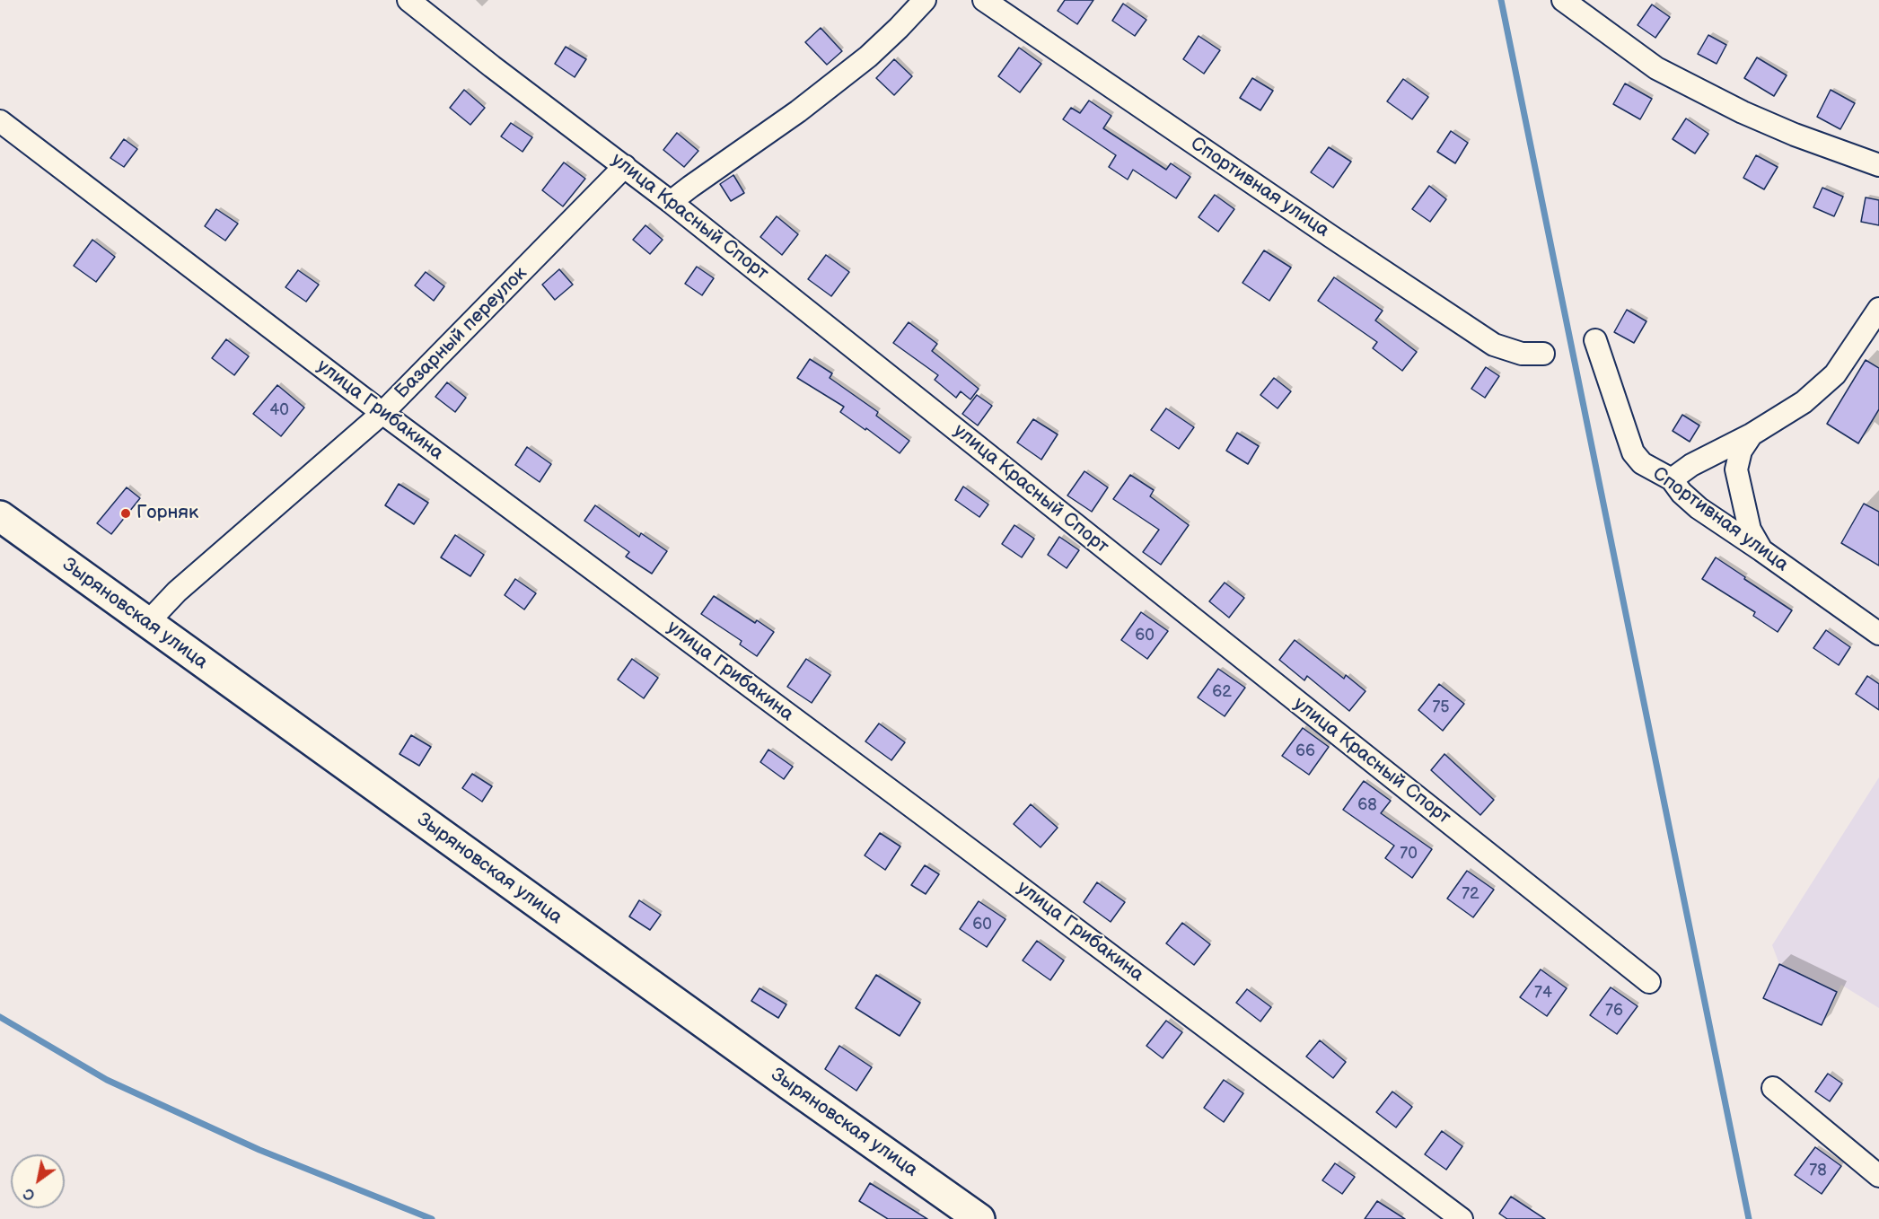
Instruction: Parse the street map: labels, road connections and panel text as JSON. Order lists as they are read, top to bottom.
{
  "streets": {
    "street": [
      "Спортивная улица",
      "улица Красный Спорт",
      "Базарный переулок",
      "улица Грибакина",
      "Зыряновская улица"
    ]
  },
  "crossings": [
    ["улица Красный Спорт", "Базарный переулок"],
    ["Базарный переулок", "улица Грибакина"],
    ["Базарный переулок", "Зыряновская улица"]
  ],
  "places": ["Горняк"],
  "house_numbers": [
    "40",
    "60",
    "62",
    "75",
    "66",
    "68",
    "70",
    "72",
    "60",
    "74",
    "76",
    "78"
  ],
  "north": "bottom left"
}
